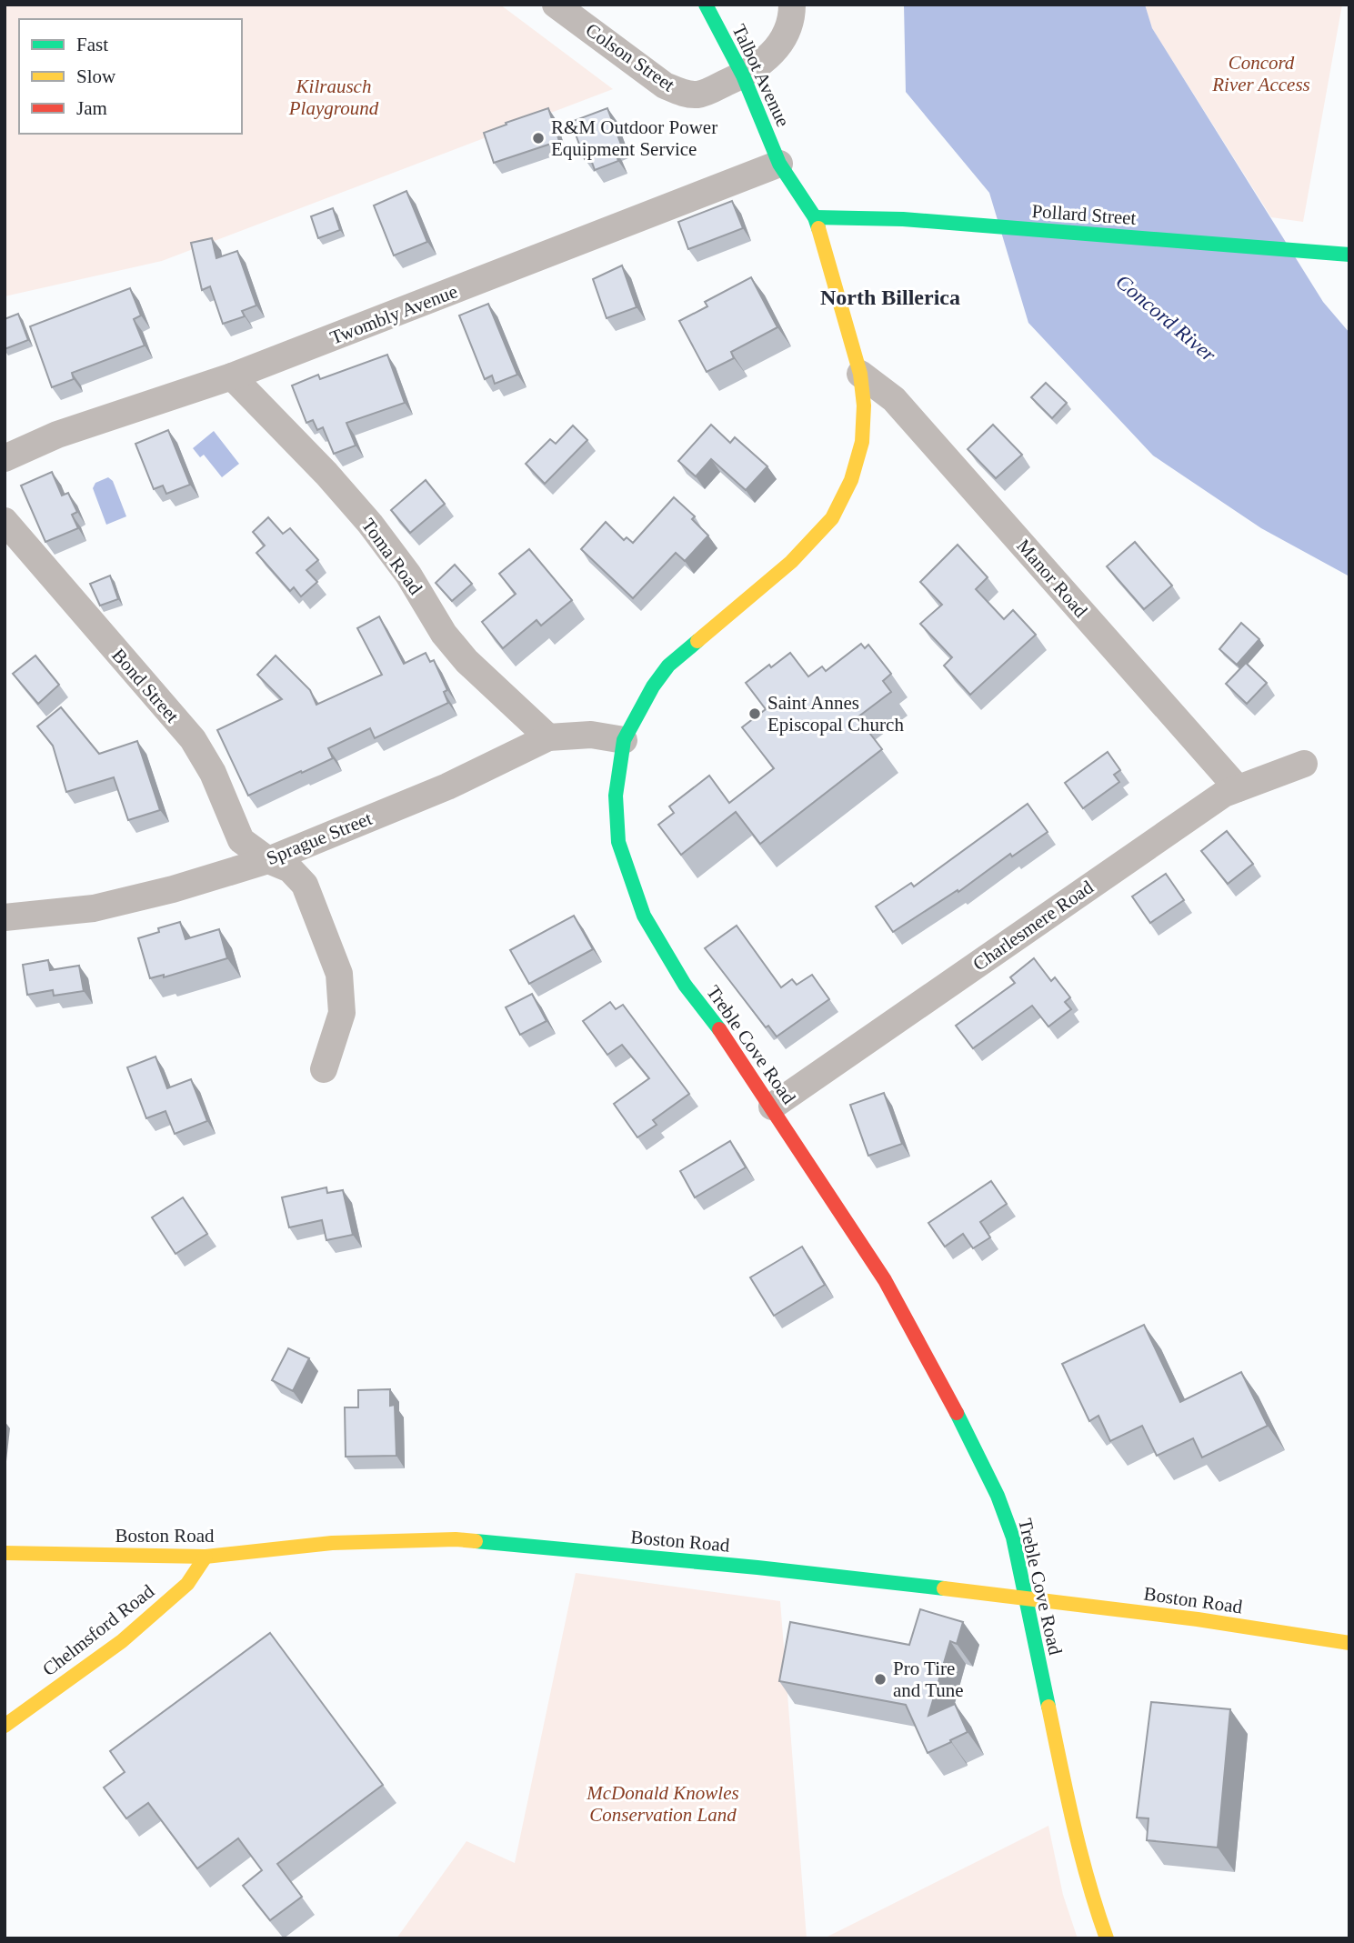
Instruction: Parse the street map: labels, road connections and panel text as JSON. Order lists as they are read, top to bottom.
{
  "streets": {
    "street": [
      "Colson Street",
      "Talbot Avenue",
      "Pollard Street",
      "Twombly Avenue",
      "Toma Road",
      "Manor Road",
      "Bond Street",
      "Sprague Street",
      "Charlesmere Road",
      "Treble Cove Road",
      "Boston Road",
      "Chelmsford Road"
    ]
  },
  "crossings": [
    ["Colson Street", "Talbot Avenue"],
    ["Talbot Avenue", "Twombly Avenue"],
    ["Pollard Street", "Treble Cove Road"],
    ["Twombly Avenue", "Toma Road"],
    ["Toma Road", "Sprague Street"],
    ["Manor Road", "Charlesmere Road"],
    ["Manor Road", "Treble Cove Road"],
    ["Bond Street", "Sprague Street"],
    ["Sprague Street", "Treble Cove Road"],
    ["Charlesmere Road", "Treble Cove Road"],
    ["Treble Cove Road", "Boston Road"],
    ["Boston Road", "Chelmsford Road"]
  ],
  "districts": ["North Billerica"],
  "water": ["Concord River"],
  "parks": ["Concord River Access", "Kilrausch Playground", "McDonald Knowles Conservation Land"],
  "places": ["R&M Outdoor Power Equipment Service", "Saint Annes Episcopal Church", "Pro Tire and Tune"],
  "legend": ["Fast", "Slow", "Jam"]
}
